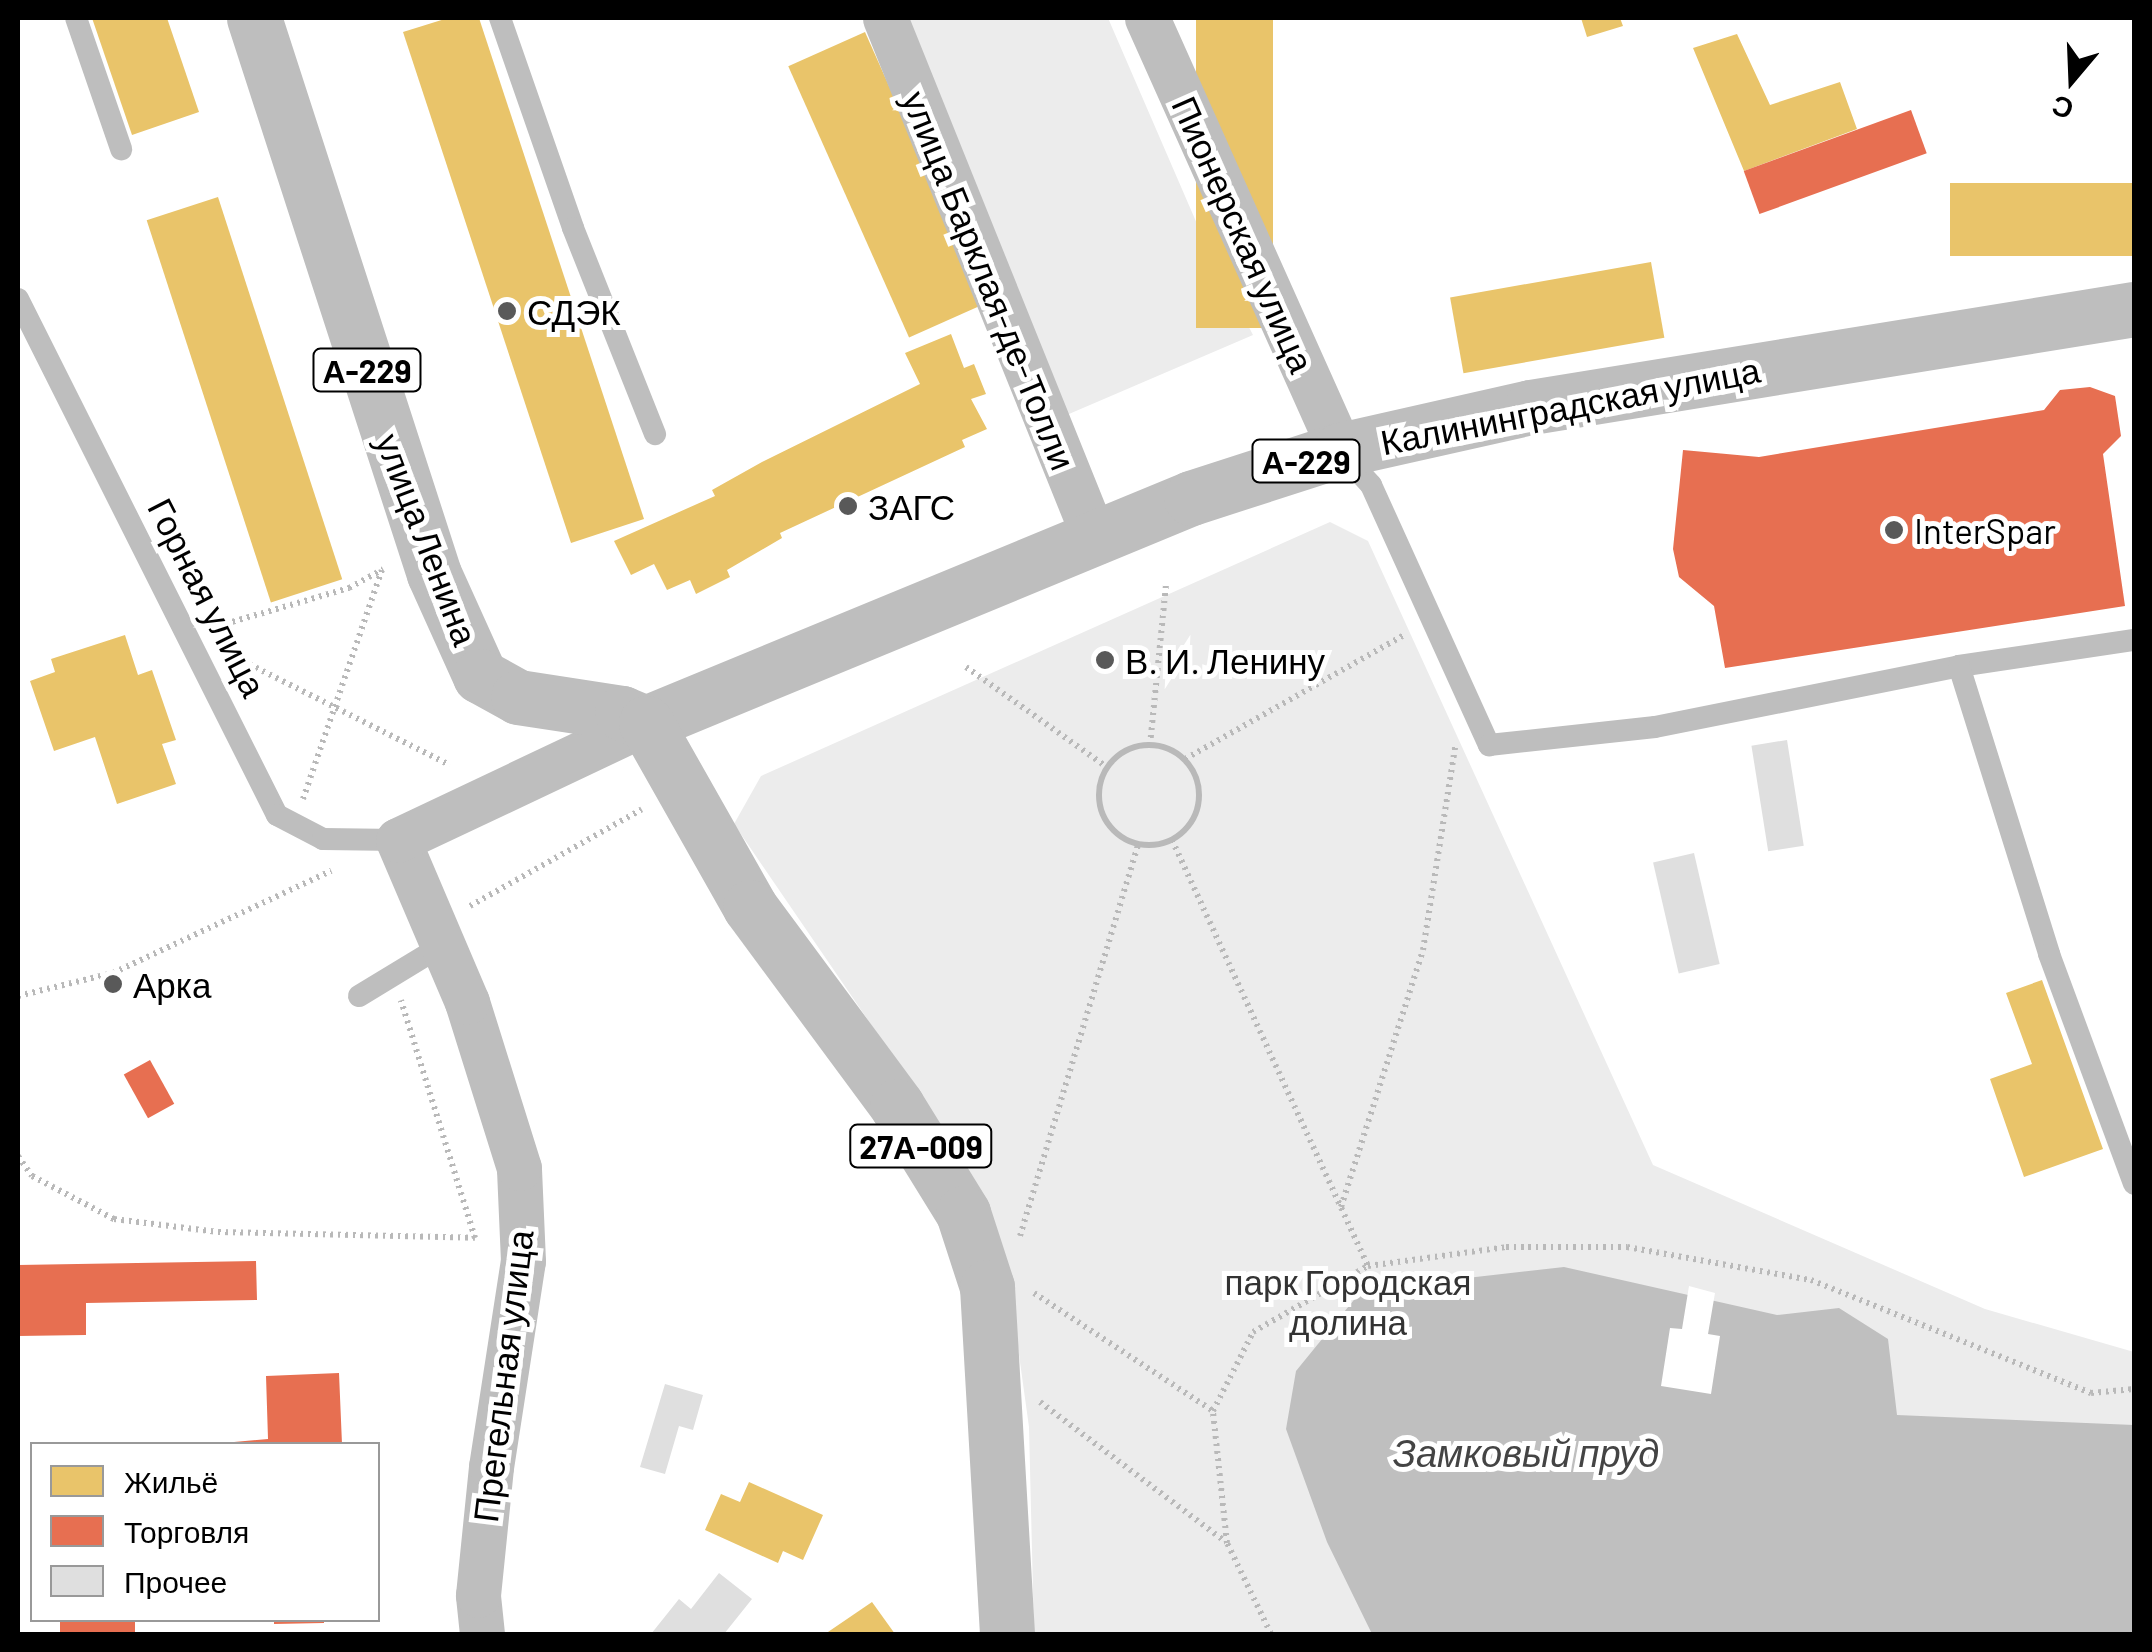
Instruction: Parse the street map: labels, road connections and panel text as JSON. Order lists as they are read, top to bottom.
{
  "streets": {
    "main road": [
      "А-229",
      "Калининградская улица",
      "улица Ленина",
      "27А-009"
    ],
    "street": ["Пионерская улица", "улица Барклая-де-Толли", "Прегельная улица"],
    "lane": ["Горная улица"]
  },
  "crossings": [
    ["Пионерская улица", "Калининградская улица"],
    ["улица Барклая-де-Толли", "Калининградская улица"],
    ["Калининградская улица", "улица Ленина"],
    ["Калининградская улица", "27А-009"],
    ["улица Ленина", "27А-009"],
    ["Горная улица", "Прегельная улица"]
  ],
  "water": ["Замковый пруд"],
  "parks": ["парк Городская долина"],
  "places": [
    "СДЭК",
    "ЗАГС",
    "InterSpar",
    "В. И. Ленину",
    "Арка"
  ],
  "legend": ["Жильё", "Торговля", "Прочее"],
  "north": "bottom"
}
